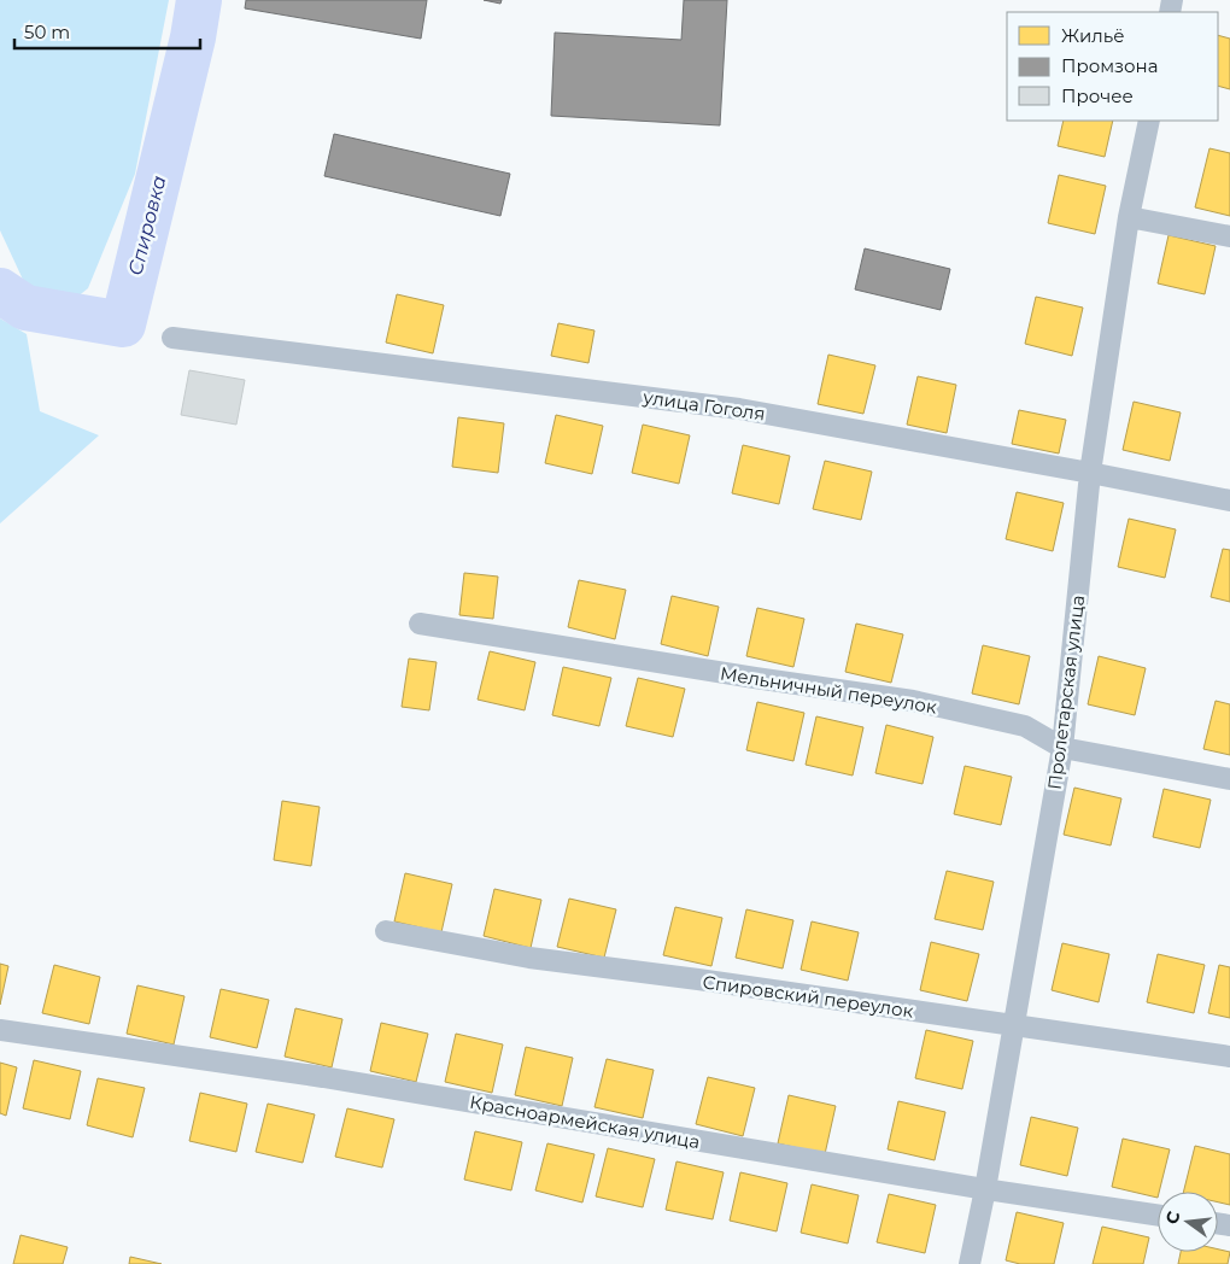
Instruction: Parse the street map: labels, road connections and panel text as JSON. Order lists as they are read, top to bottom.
{
  "streets": {
    "street": [
      "улица Гоголя",
      "Мельничный переулок",
      "Пролетарская улица",
      "Спировский переулок",
      "Красноармейская улица"
    ]
  },
  "crossings": [
    ["улица Гоголя", "Пролетарская улица"],
    ["Мельничный переулок", "Пролетарская улица"],
    ["Пролетарская улица", "Спировский переулок"],
    ["Пролетарская улица", "Красноармейская улица"]
  ],
  "water": ["Спировка"],
  "legend": ["Жильё", "Промзона", "Прочее"],
  "scale_bar": "50 m",
  "north": "left"
}
